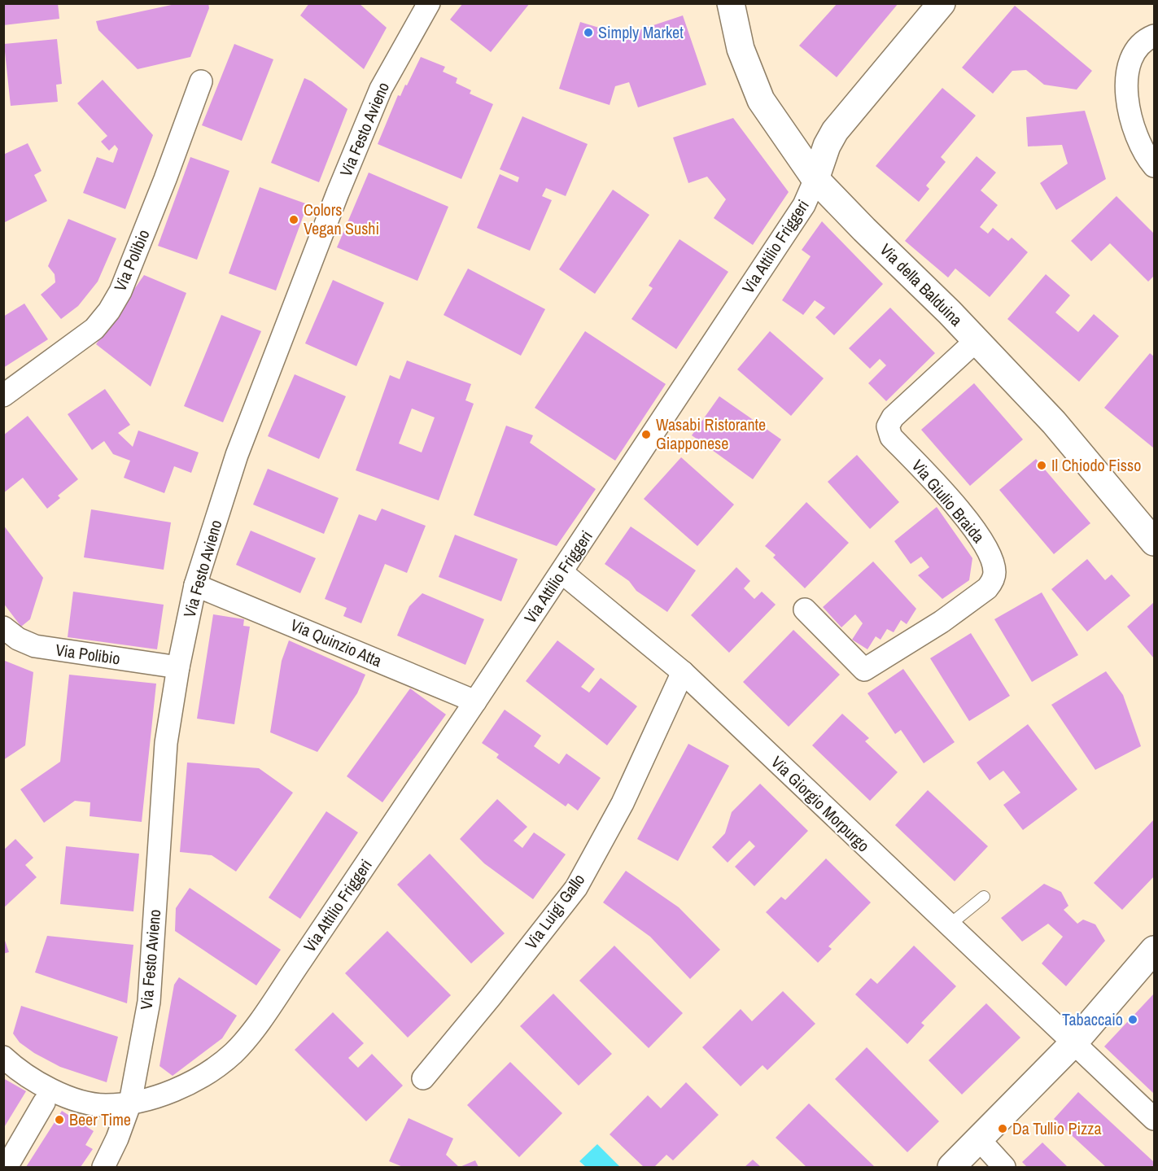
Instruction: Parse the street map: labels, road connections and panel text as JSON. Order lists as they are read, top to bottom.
{
  "streets": {
    "street": [
      "Via Festo Avieno",
      "Via Attilio Friggeri",
      "Via Polibio",
      "Via della Balduina",
      "Via Giulio Braida",
      "Via Quinzio Atta",
      "Via Giorgio Morpurgo",
      "Via Luigi Gallo"
    ]
  },
  "crossings": [
    ["Via Festo Avieno", "Via Attilio Friggeri"],
    ["Via Festo Avieno", "Via Polibio"],
    ["Via Festo Avieno", "Via Quinzio Atta"],
    ["Via Attilio Friggeri", "Via della Balduina"],
    ["Via Attilio Friggeri", "Via Quinzio Atta"],
    ["Via Attilio Friggeri", "Via Giorgio Morpurgo"],
    ["Via della Balduina", "Via Giulio Braida"],
    ["Via Giorgio Morpurgo", "Via Luigi Gallo"]
  ],
  "places": [
    "Simply Market",
    "Colors Vegan Sushi",
    "Wasabi Ristorante Giapponese",
    "Il Chiodo Fisso",
    "Tabaccaio",
    "Beer Time",
    "Da Tullio Pizza"
  ]
}
